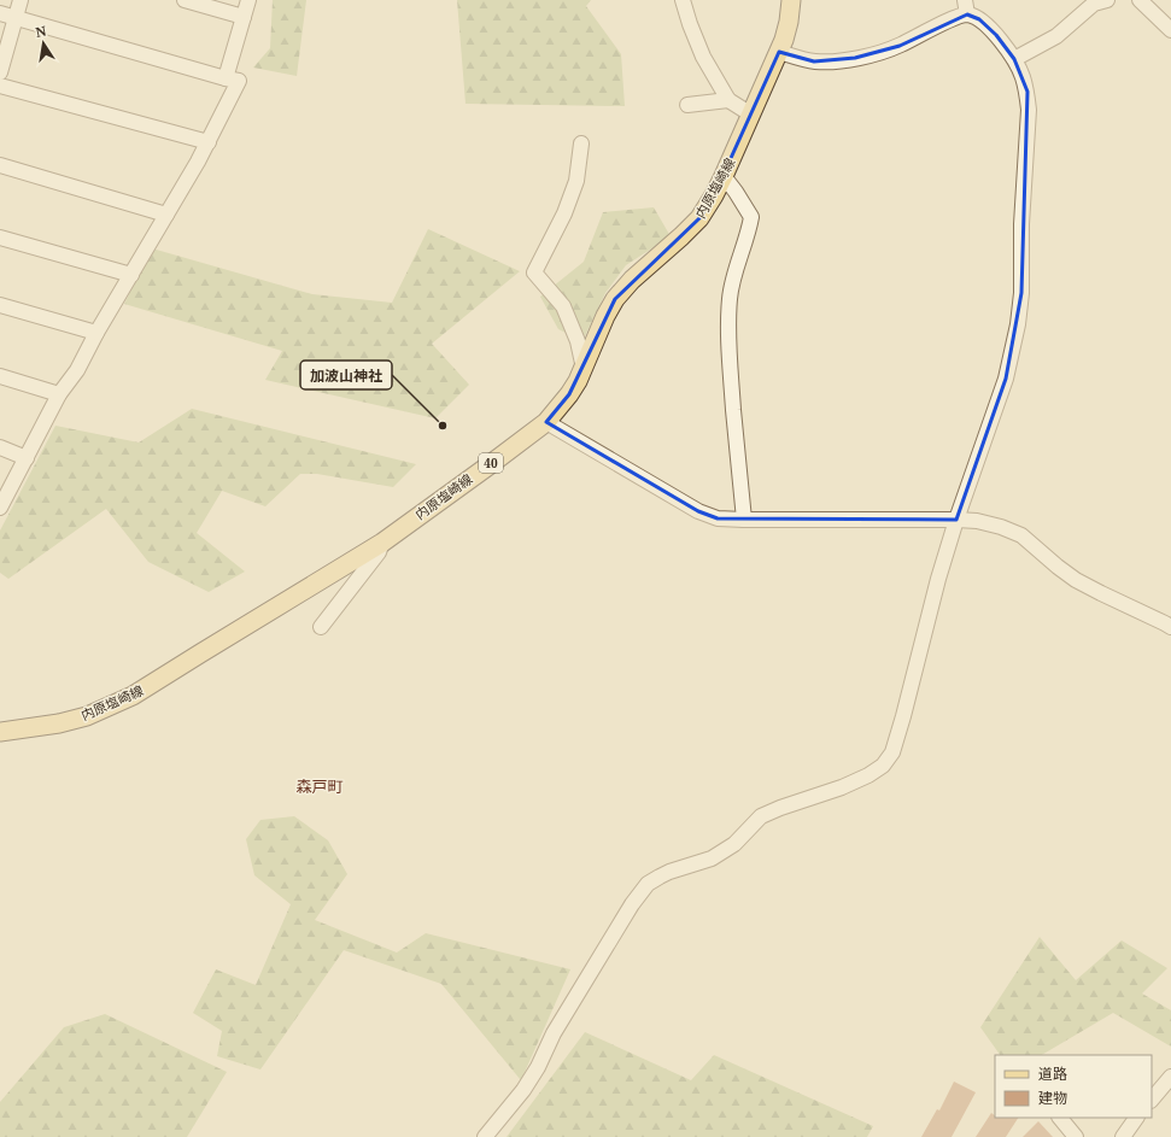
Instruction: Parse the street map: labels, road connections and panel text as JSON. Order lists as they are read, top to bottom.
{
  "streets": {
    "main road": ["内原塩崎線", "40"]
  },
  "districts": ["森戸町"],
  "places": ["加波山神社"],
  "legend": ["道路", "建物"],
  "north": "top"
}
